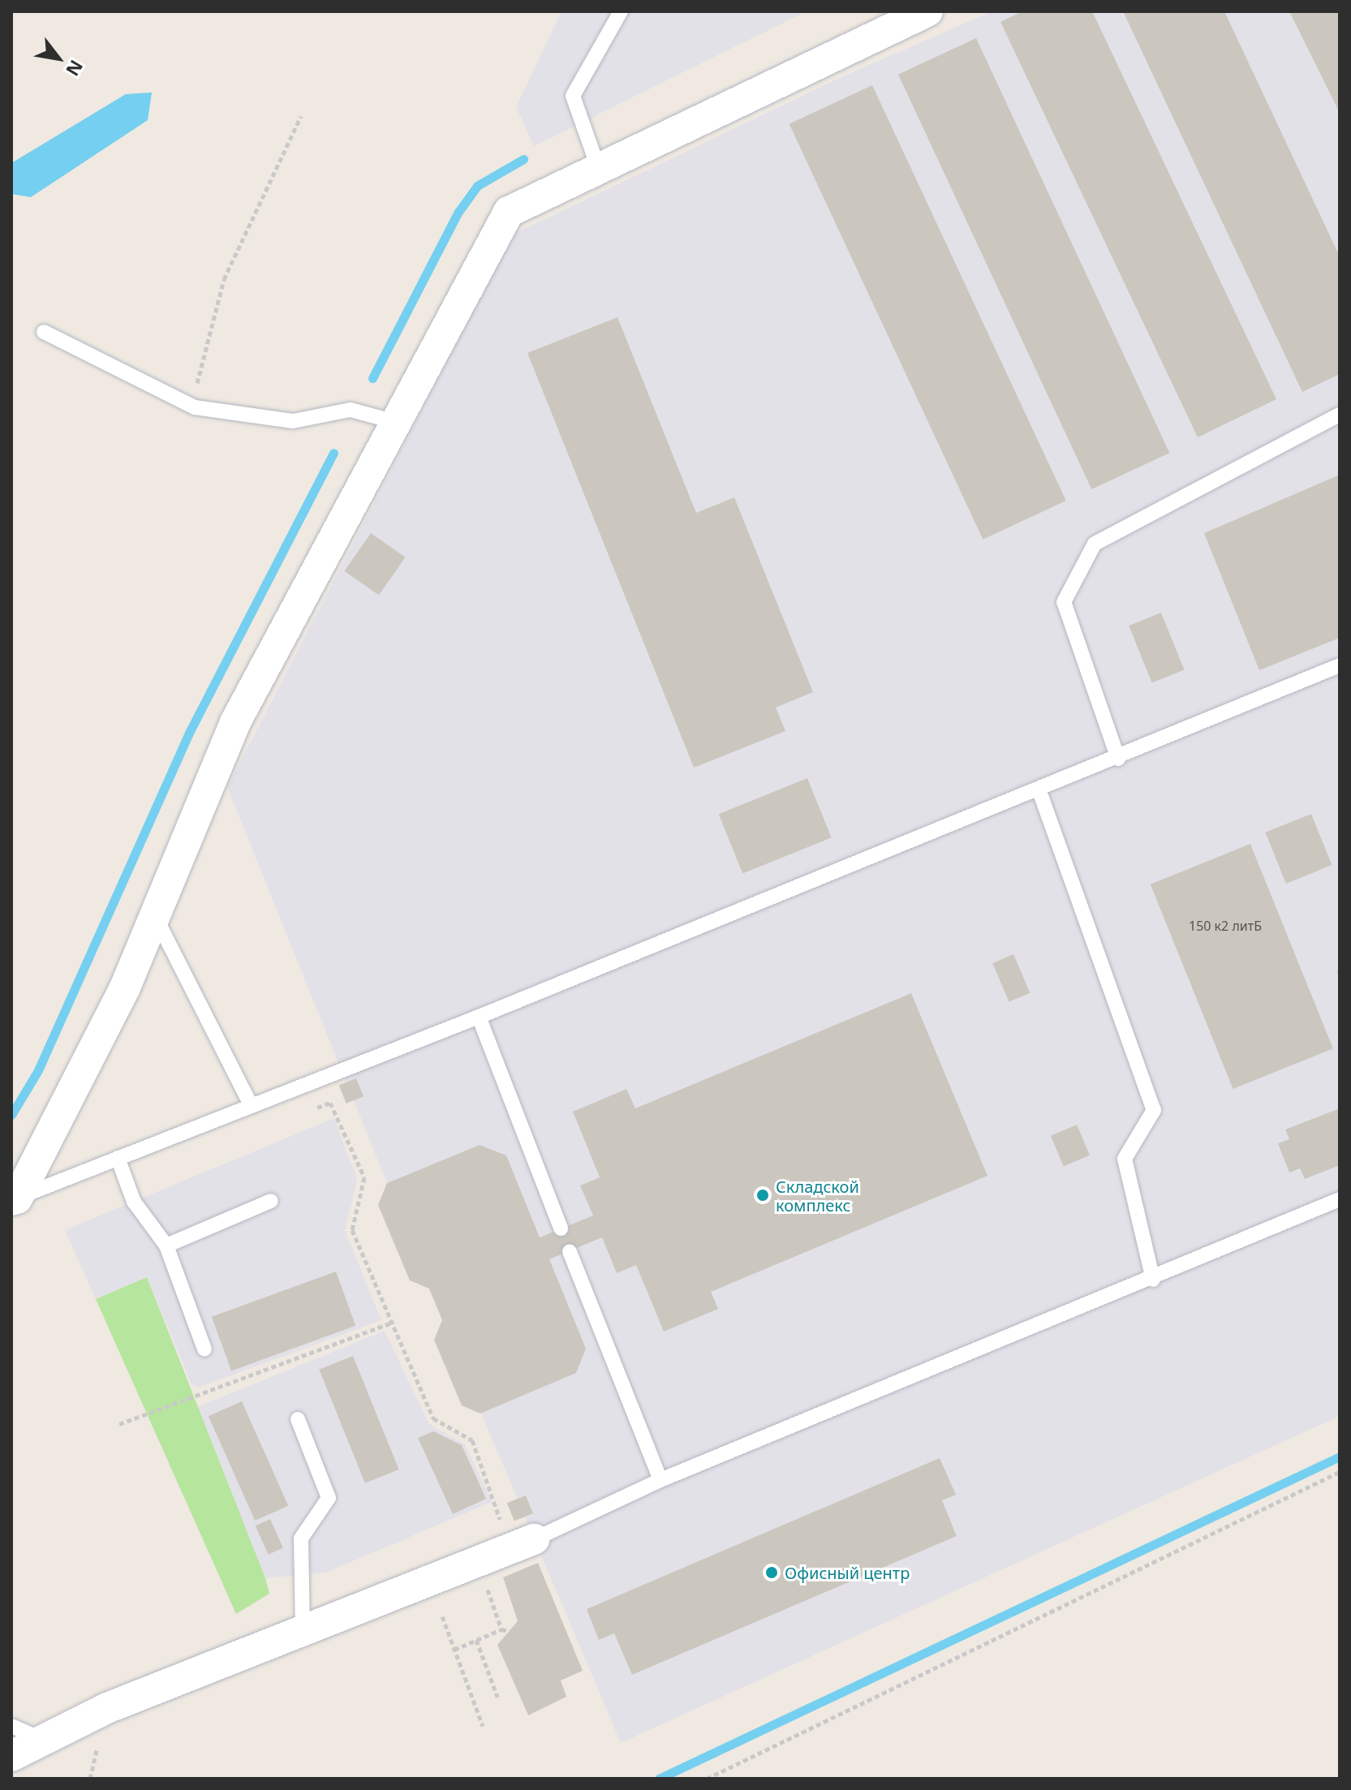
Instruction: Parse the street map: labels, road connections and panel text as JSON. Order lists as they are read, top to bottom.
{
  "places": ["Складской комплекс", "Офисный центр"],
  "house_numbers": ["150 к2 литБ"],
  "north": "bottom right"
}
